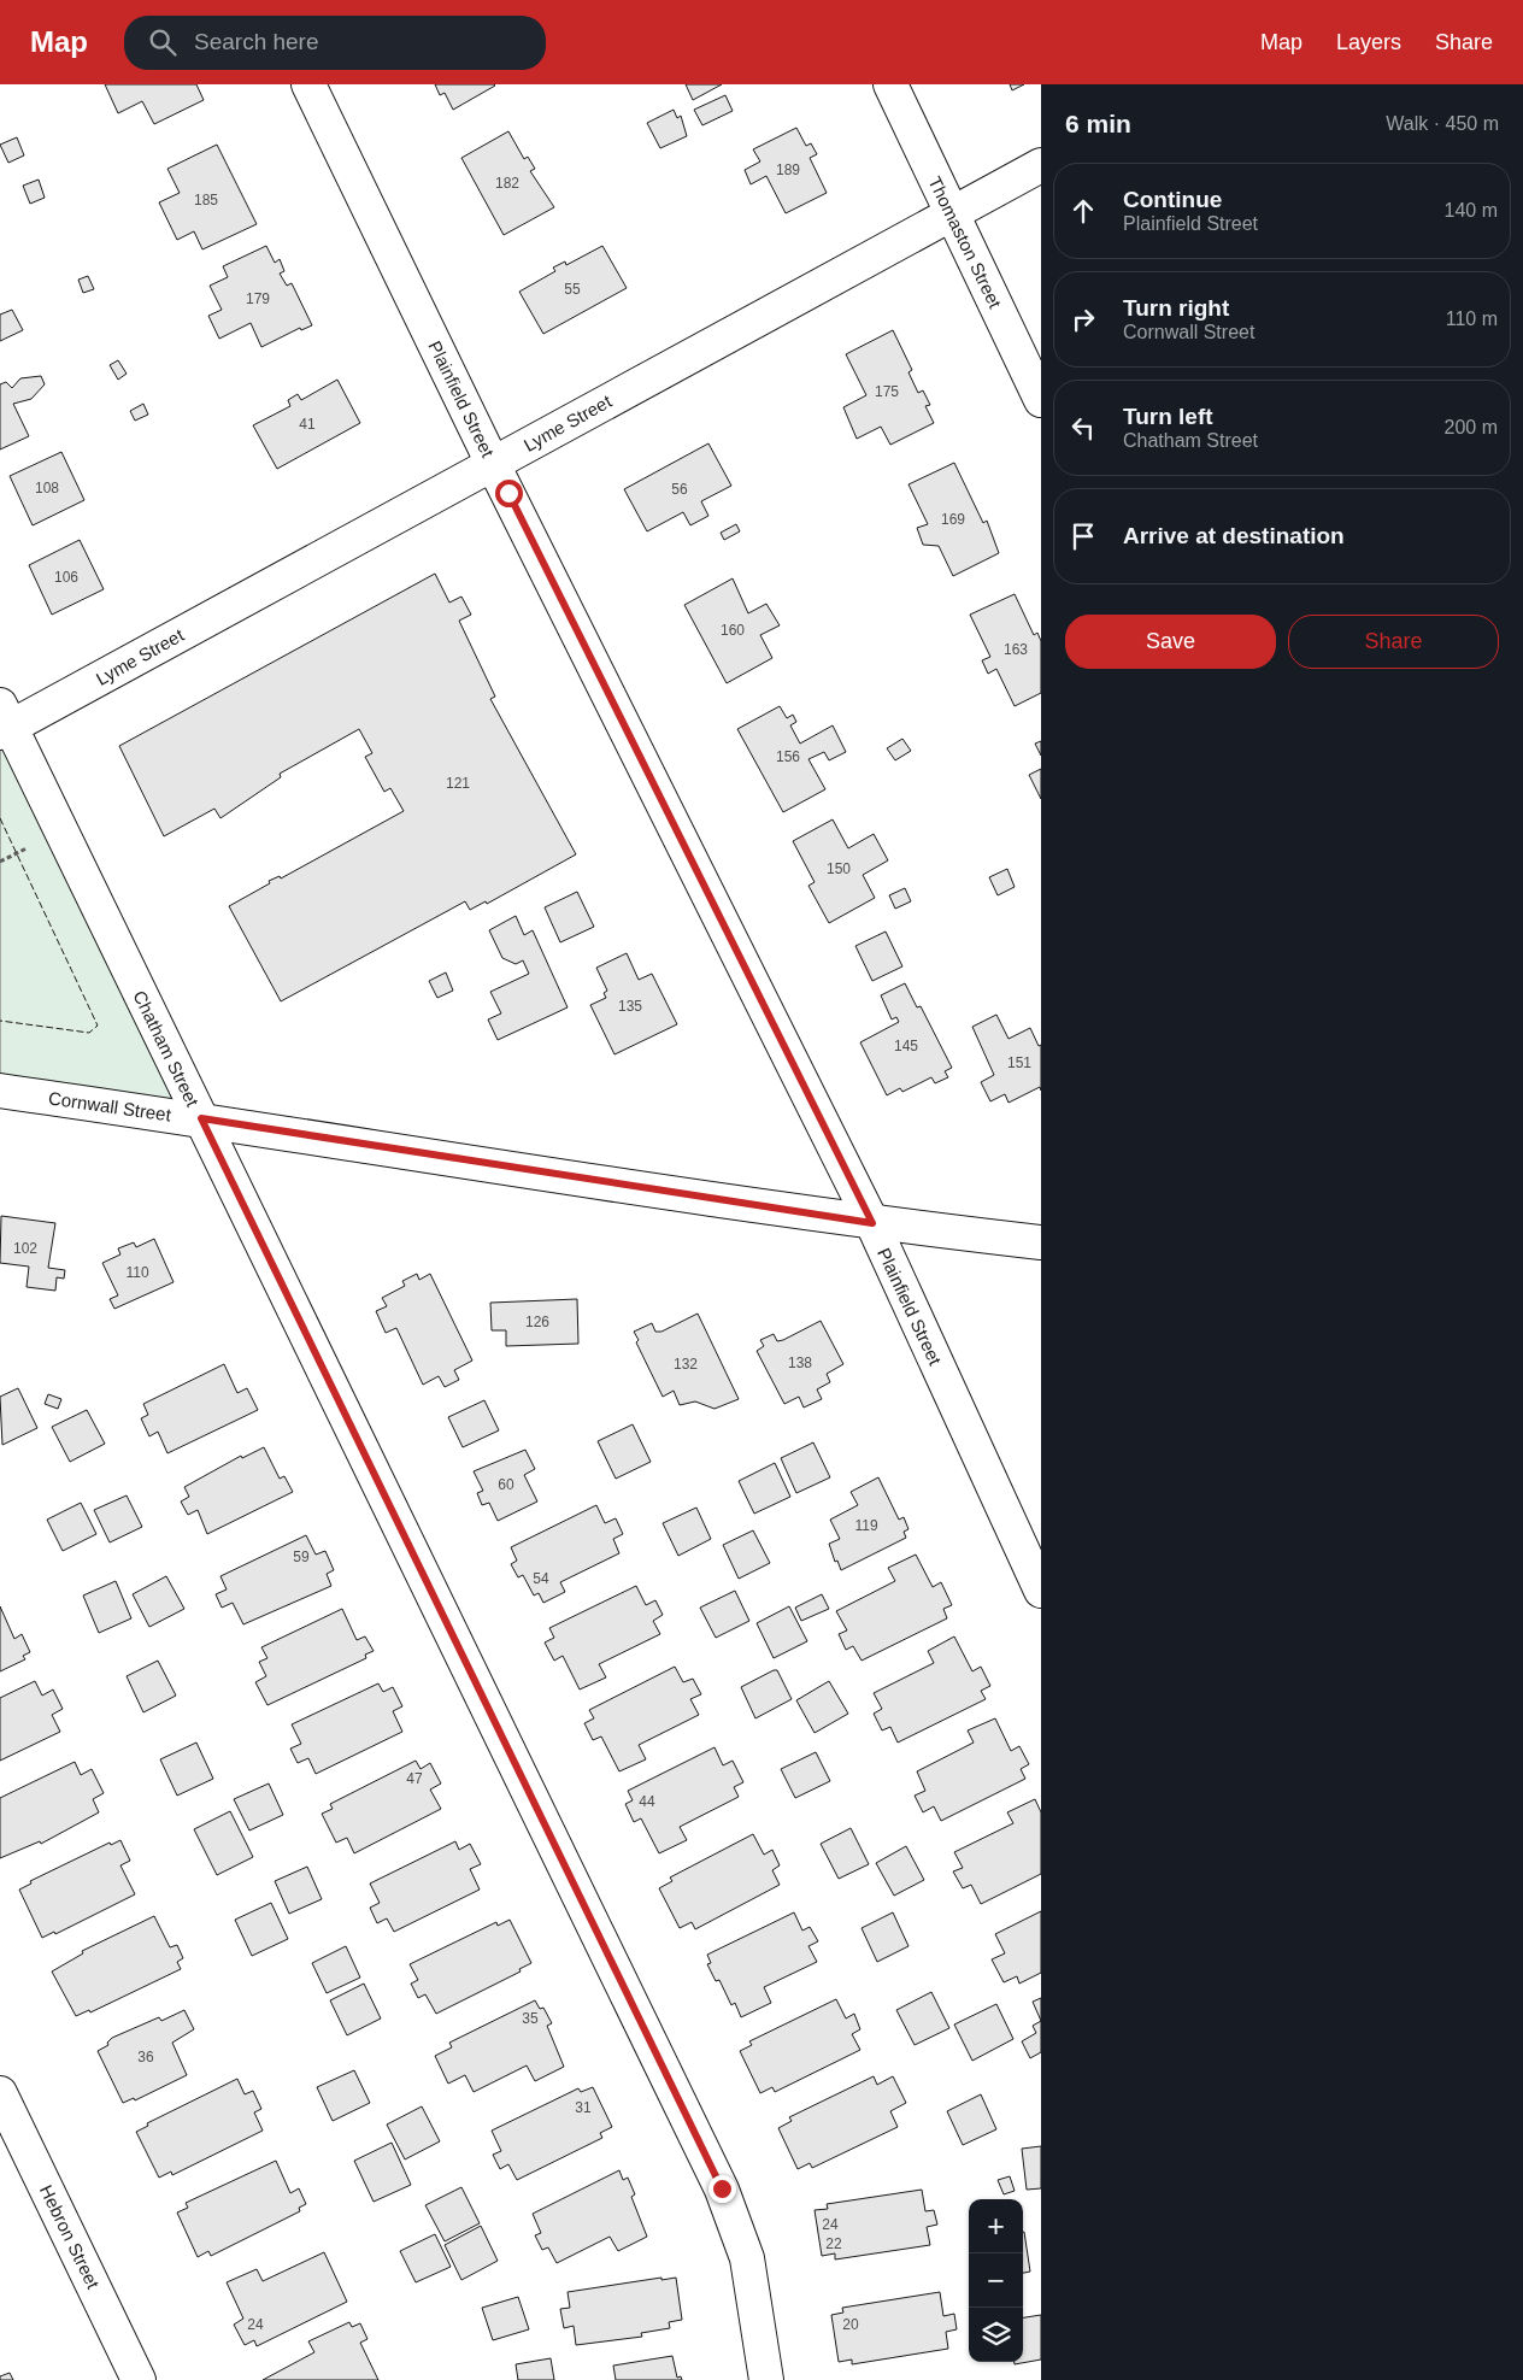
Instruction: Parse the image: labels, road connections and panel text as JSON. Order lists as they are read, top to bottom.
{
  "streets": {
    "street": [
      "Thomaston Street",
      "Plainfield Street",
      "Lyme Street",
      "Chatham Street",
      "Cornwall Street",
      "Hebron Street"
    ]
  },
  "crossings": [
    ["Thomaston Street", "Lyme Street"],
    ["Plainfield Street", "Lyme Street"],
    ["Plainfield Street", "Cornwall Street"],
    ["Lyme Street", "Chatham Street"],
    ["Chatham Street", "Cornwall Street"]
  ],
  "house_numbers": [
    "189",
    "182",
    "185",
    "55",
    "179",
    "175",
    "41",
    "108",
    "56",
    "169",
    "106",
    "160",
    "163",
    "156",
    "121",
    "150",
    "135",
    "145",
    "151",
    "102",
    "110",
    "126",
    "138",
    "132",
    "60",
    "119",
    "59",
    "54",
    "47",
    "44",
    "35",
    "36",
    "31",
    "24",
    "22",
    "24",
    "20"
  ],
  "page": {
    "header": "Map",
    "search": "Search here",
    "nav": ["Map", "Layers", "Share"],
    "heading": ["6 min", "Walk · 450 m"],
    "list": [
      ["Continue", "Plainfield Street", "140 m"],
      ["Turn right", "Cornwall Street", "110 m"],
      ["Turn left", "Chatham Street", "200 m"],
      "Arrive at destination"
    ],
    "buttons": ["Save", "Share"],
    "map_buttons": ["+", "−"]
  }
}
